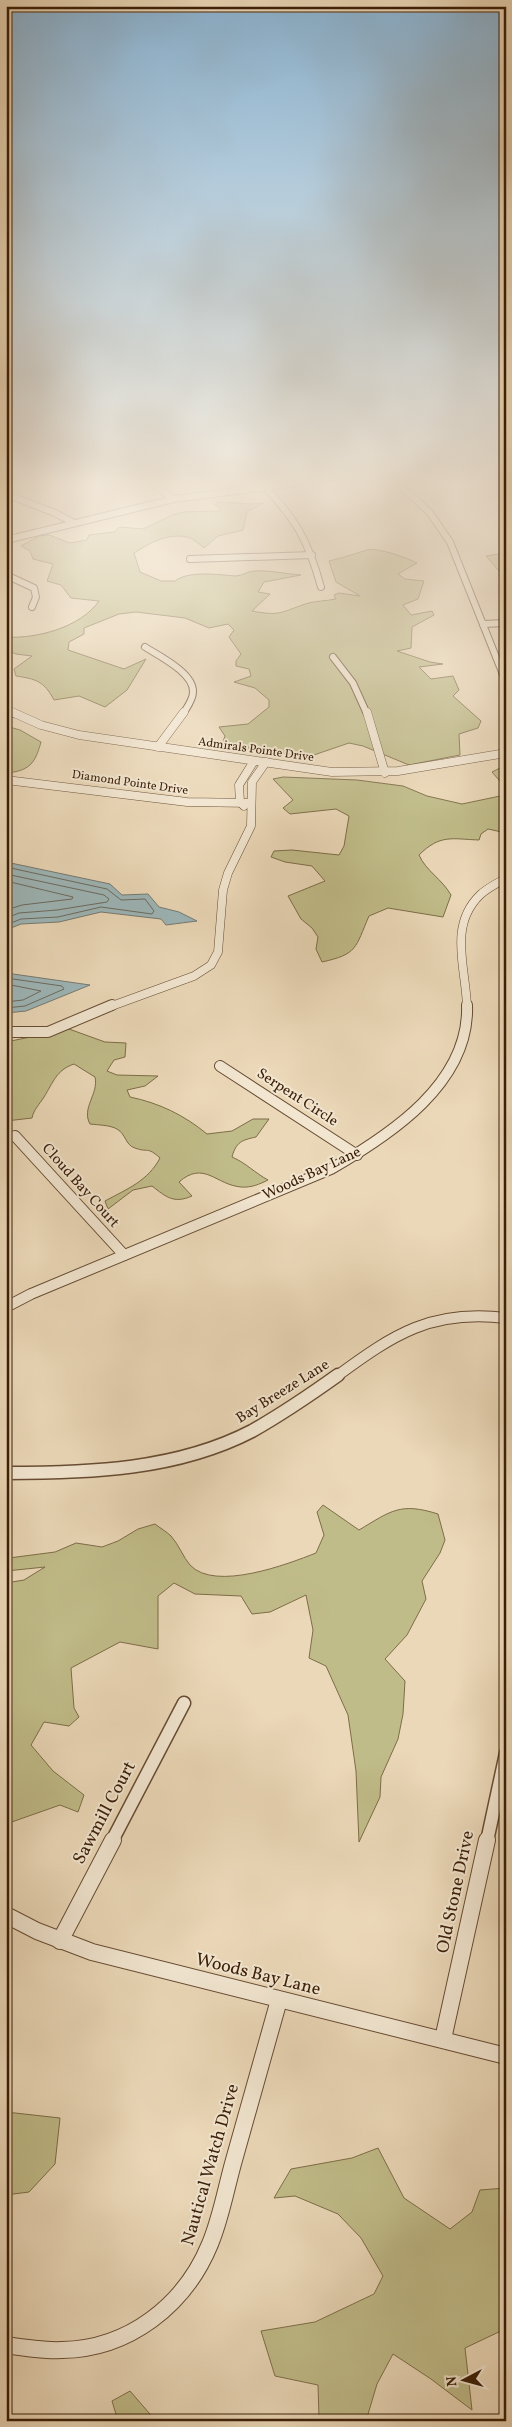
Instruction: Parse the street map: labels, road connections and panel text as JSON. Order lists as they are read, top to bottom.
{
  "streets": {
    "street": [
      "Admirals Pointe Drive",
      "Diamond Pointe Drive",
      "Serpent Circle",
      "Woods Bay Lane",
      "Cloud Bay Court",
      "Bay Breeze Lane",
      "Sawmill Court",
      "Old Stone Drive",
      "Nautical Watch Drive"
    ]
  },
  "crossings": [
    ["Serpent Circle", "Woods Bay Lane"],
    ["Woods Bay Lane", "Cloud Bay Court"],
    ["Woods Bay Lane", "Sawmill Court"],
    ["Woods Bay Lane", "Old Stone Drive"],
    ["Woods Bay Lane", "Nautical Watch Drive"]
  ],
  "north": "left"
}
